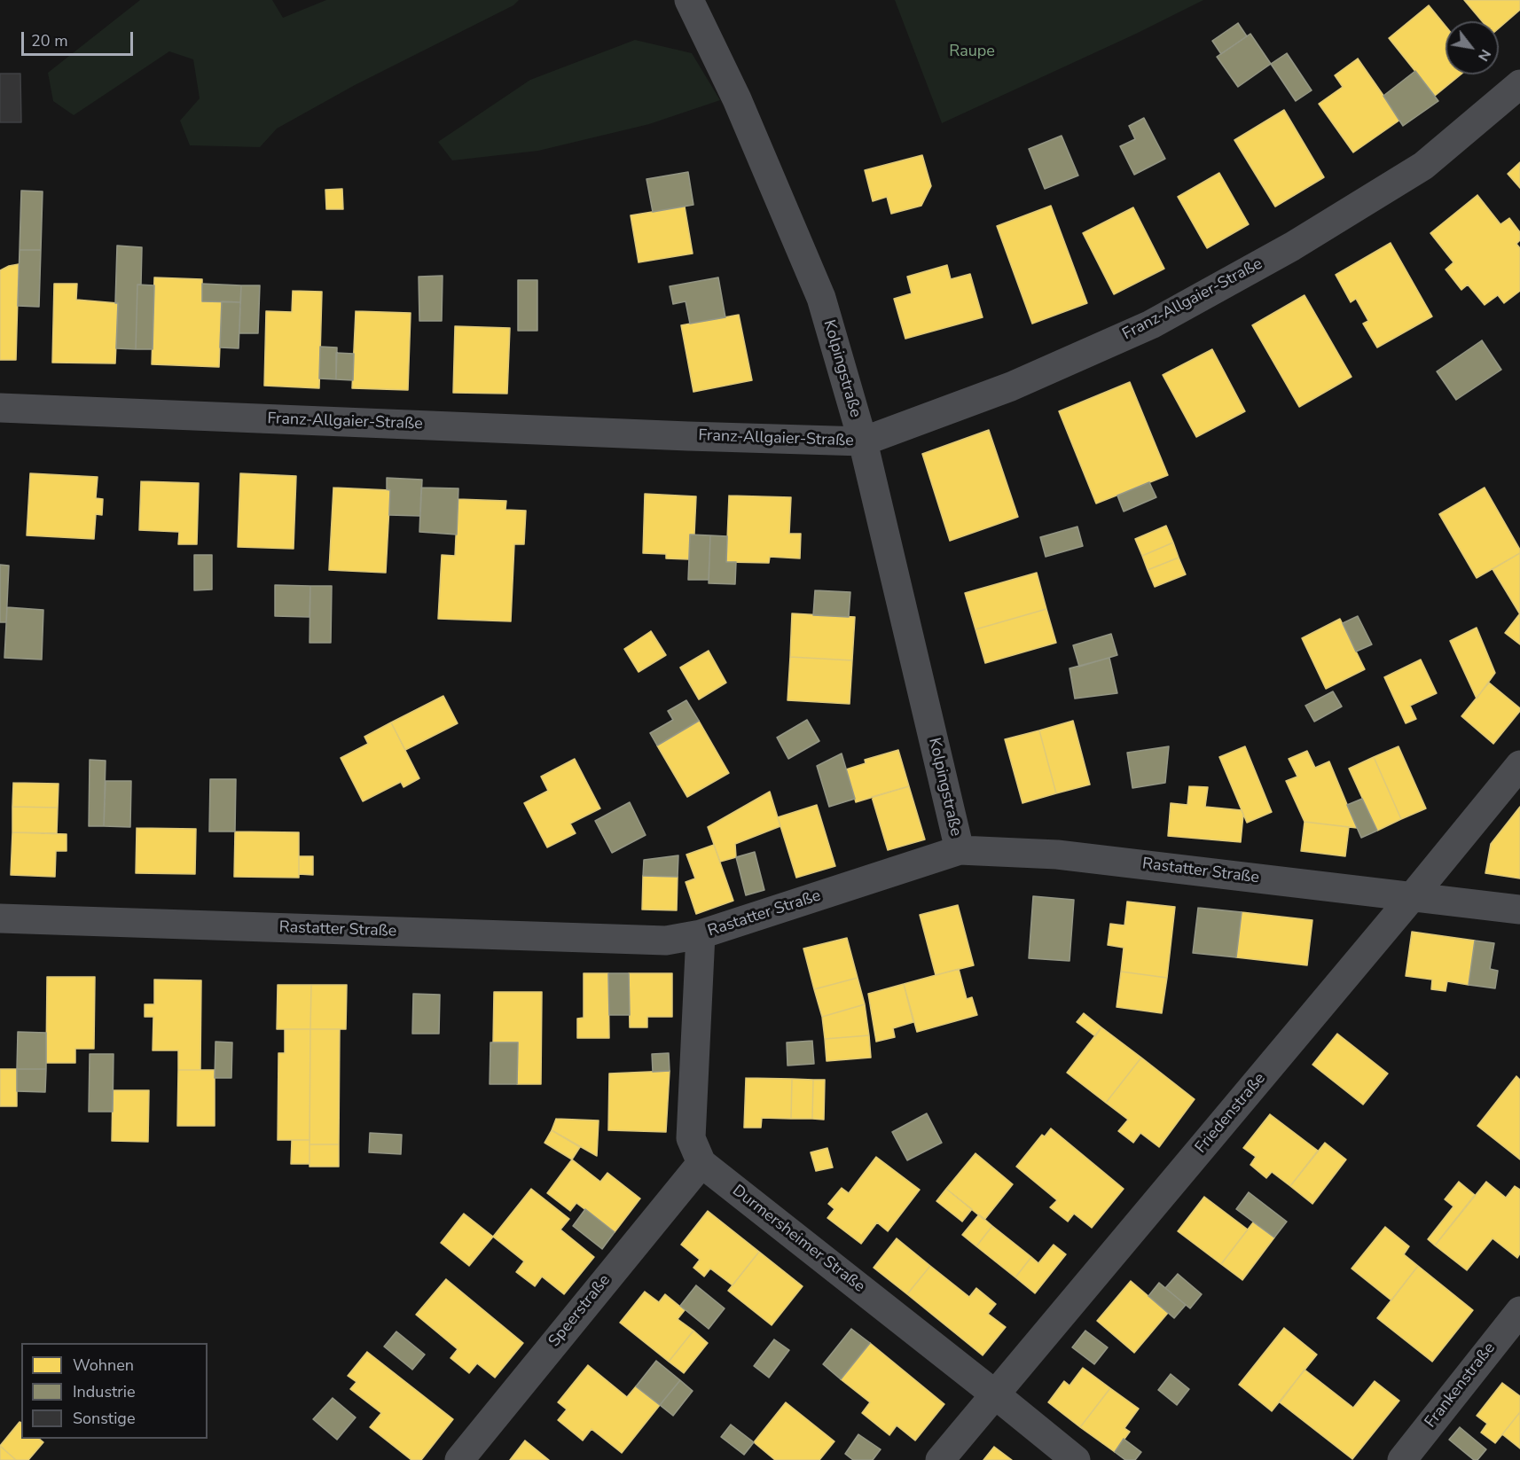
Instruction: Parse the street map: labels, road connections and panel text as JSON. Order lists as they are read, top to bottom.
{
  "streets": {
    "street": [
      "Franz-Allgaier-Straße",
      "Kolpingstraße",
      "Rastatter Straße",
      "Friedenstraße",
      "Durmersheimer Straße",
      "Speerstraße",
      "Frankenstraße"
    ]
  },
  "crossings": [
    ["Franz-Allgaier-Straße", "Kolpingstraße"],
    ["Kolpingstraße", "Rastatter Straße"],
    ["Rastatter Straße", "Friedenstraße"],
    ["Rastatter Straße", "Durmersheimer Straße"],
    ["Friedenstraße", "Durmersheimer Straße"],
    ["Durmersheimer Straße", "Speerstraße"]
  ],
  "parks": ["Raupe"],
  "legend": ["Wohnen", "Industrie", "Sonstige"],
  "scale_bar": "20 m",
  "north": "bottom right"
}
